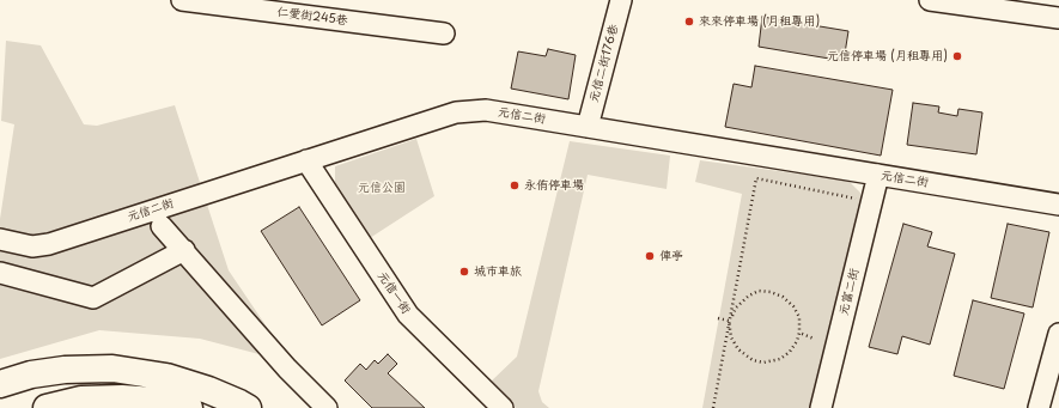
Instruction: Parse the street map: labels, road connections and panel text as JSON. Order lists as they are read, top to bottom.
{
  "streets": {
    "street": [
      "仁愛街245巷",
      "元信二街176巷",
      "元信二街",
      "元富二街",
      "元信一街"
    ]
  },
  "crossings": [
    ["元信二街176巷", "元信二街"],
    ["元信二街", "元富二街"],
    ["元信二街", "元信一街"]
  ],
  "parks": ["元信公園"],
  "places": [
    "來來停車場 (月租專用)",
    "元信停車場 (月租專用)",
    "永侑停車場",
    "俥亭",
    "城市車旅"
  ]
}
